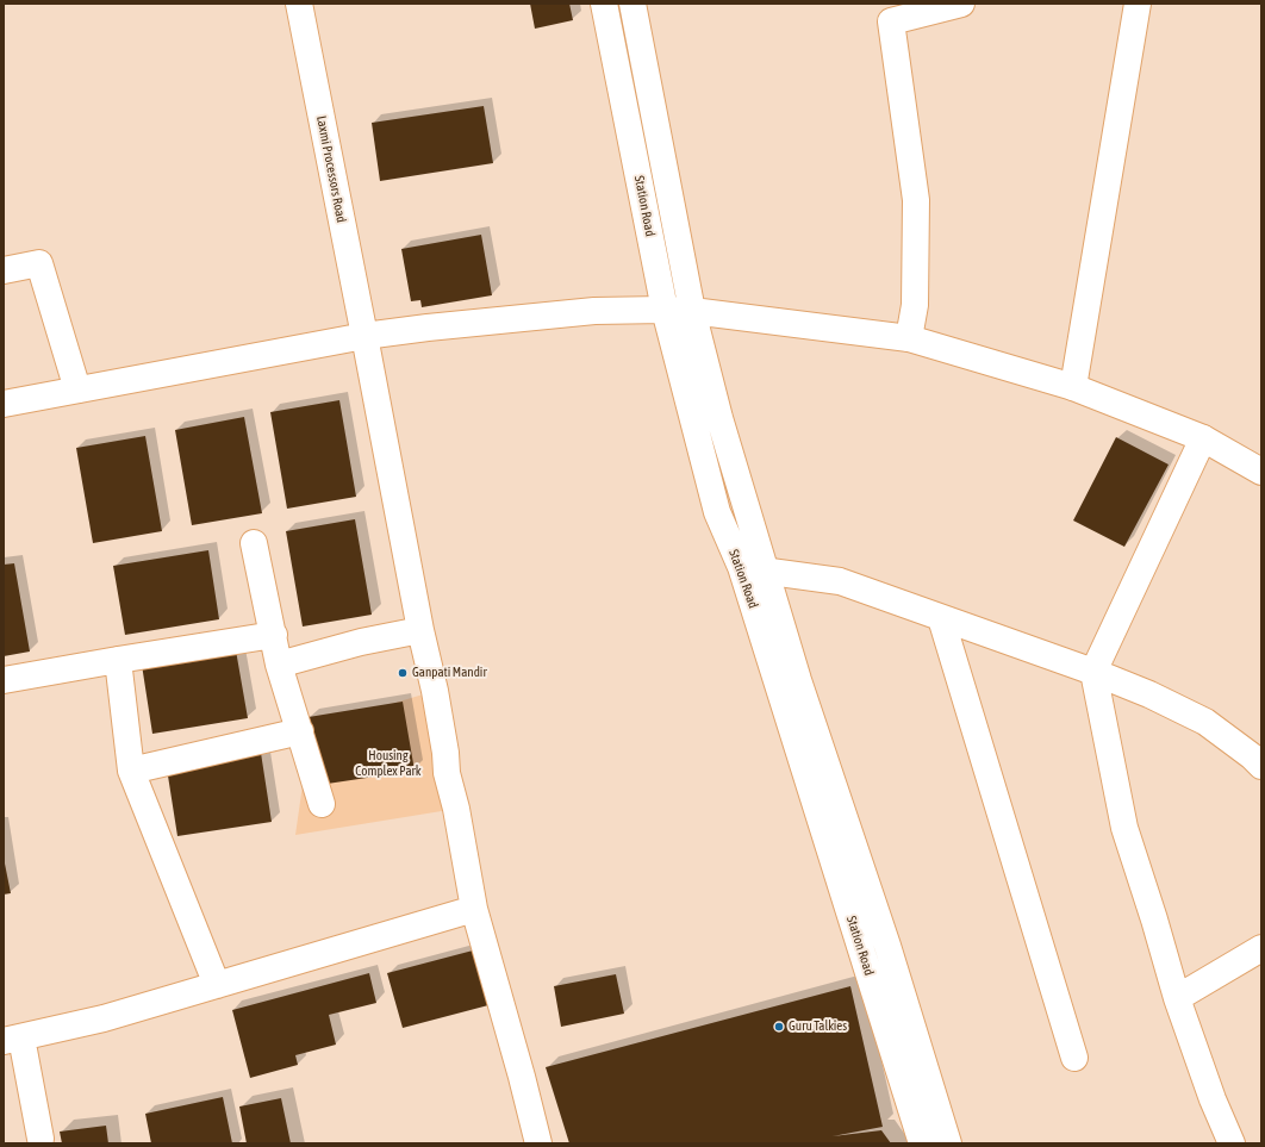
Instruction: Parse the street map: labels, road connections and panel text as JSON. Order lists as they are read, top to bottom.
{
  "streets": {
    "street": ["Laxmi Processors Road", "Station Road"]
  },
  "parks": ["Housing Complex Park"],
  "places": ["Ganpati Mandir", "Guru Talkies"]
}
